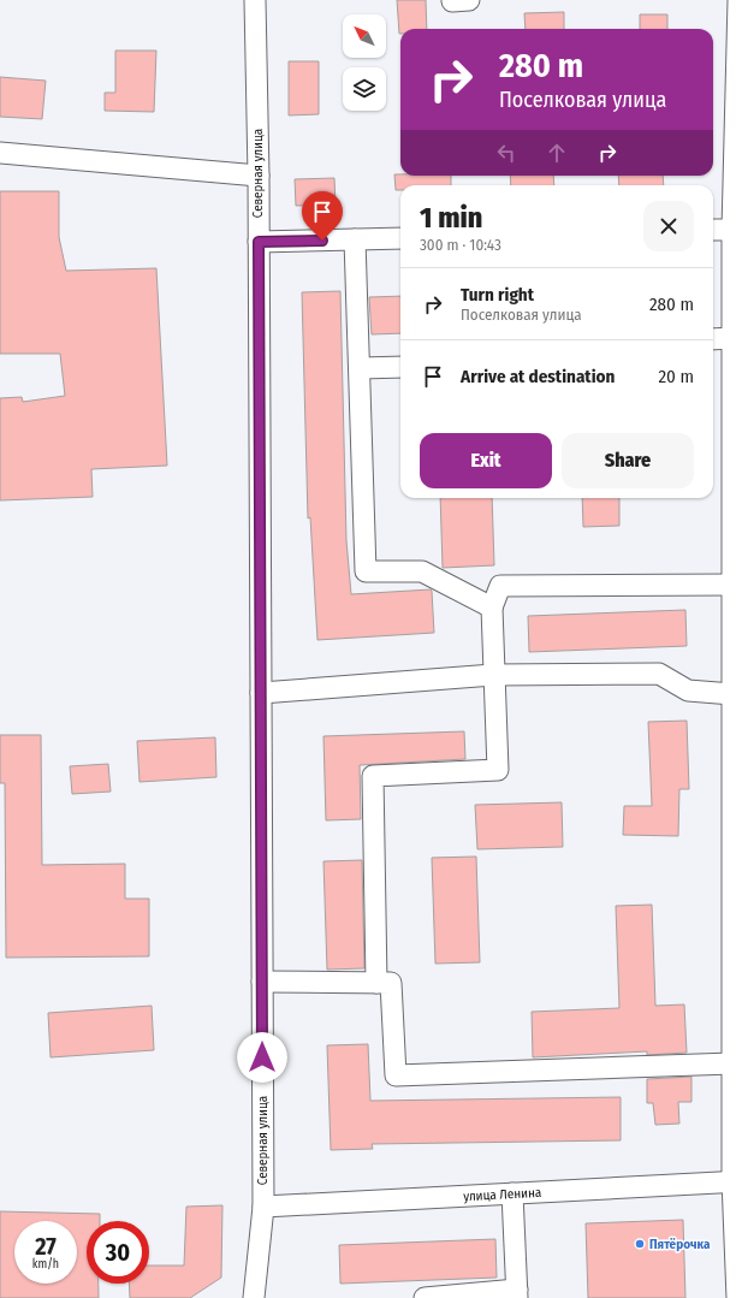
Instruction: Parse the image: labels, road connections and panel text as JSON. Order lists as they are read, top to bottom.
{
  "streets": {
    "street": ["Северная улица", "улица Ленина"]
  },
  "crossings": [
    ["Северная улица", "улица Ленина"]
  ],
  "places": ["Пятёрочка"],
  "north": "top left",
  "page": {
    "turn": ["280 m", "Поселковая улица"],
    "heading": ["1 min", "300 m · 10:43"],
    "list": [
      {
        "name": "Turn right",
        "note": "Поселковая улица",
        "value": "280 m"
      },
      {
        "name": "Arrive at destination",
        "value": "20 m"
      }
    ],
    "buttons": ["Exit", "Share"],
    "speed": "27 km/h",
    "limit": "30"
  }
}
